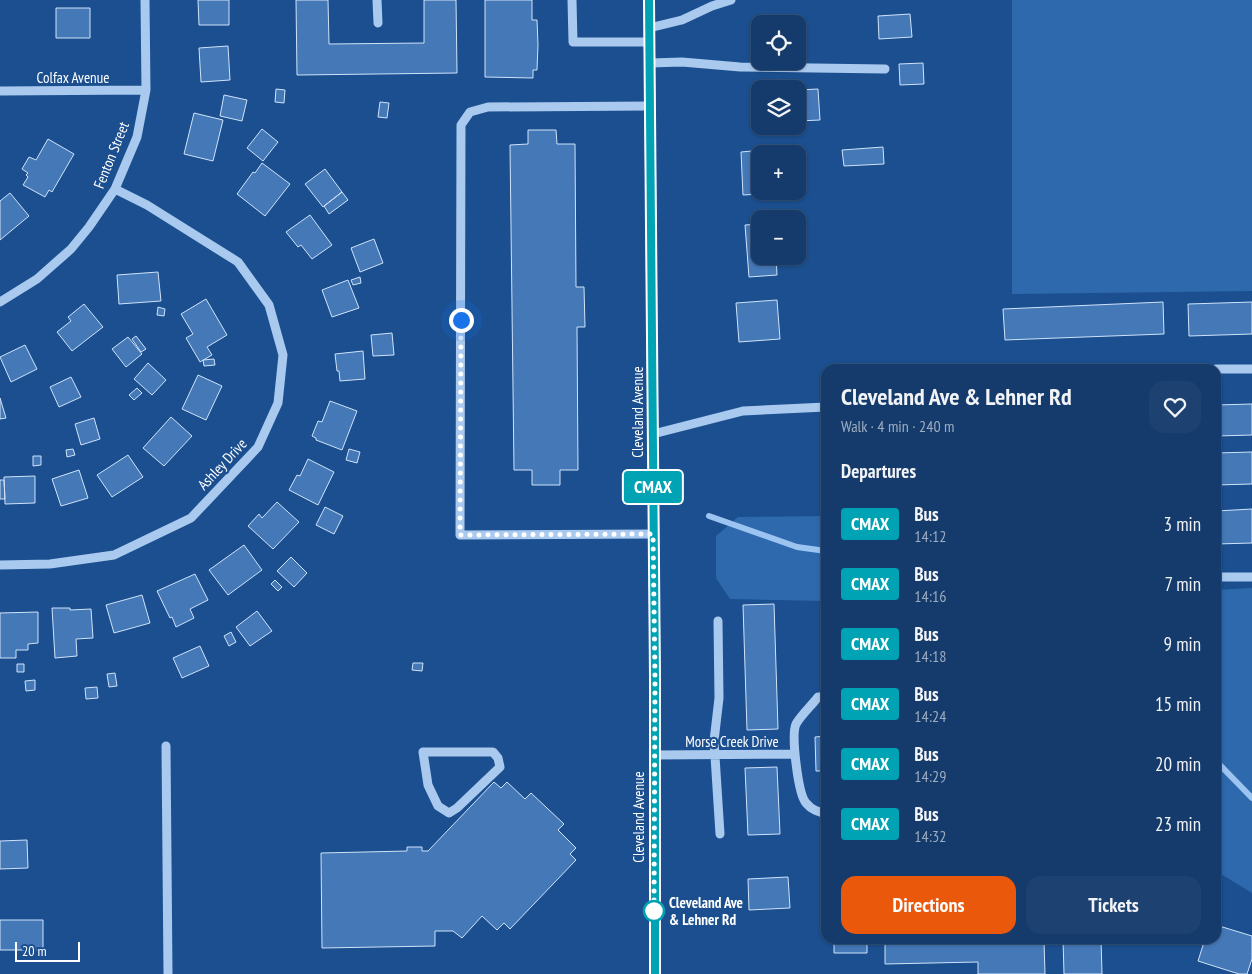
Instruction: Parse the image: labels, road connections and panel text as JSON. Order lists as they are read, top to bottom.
{
  "streets": {
    "main road": ["Cleveland Avenue"],
    "street": [
      "Colfax Avenue",
      "Fenton Street",
      "Ashley Drive",
      "Morse Creek Drive"
    ]
  },
  "crossings": [
    ["Colfax Avenue", "Fenton Street"],
    ["Fenton Street", "Ashley Drive"],
    ["Cleveland Avenue", "Morse Creek Drive"]
  ],
  "places": ["Cleveland Ave & Lehner Rd"],
  "lines": ["bus line CMAX"],
  "scale_bar": "20 m",
  "page": {
    "on_map": "CMAX",
    "map_buttons": ["+", "−"],
    "heading": [
      ["Cleveland Ave & Lehner Rd", "Walk · 4 min · 240 m"],
      "Departures"
    ],
    "list": [
      {
        "mark": "CMAX",
        "name": "Bus",
        "note": "14:12",
        "value": "3 min"
      },
      {
        "mark": "CMAX",
        "name": "Bus",
        "note": "14:16",
        "value": "7 min"
      },
      {
        "mark": "CMAX",
        "name": "Bus",
        "note": "14:18",
        "value": "9 min"
      },
      {
        "mark": "CMAX",
        "name": "Bus",
        "note": "14:24",
        "value": "15 min"
      },
      {
        "mark": "CMAX",
        "name": "Bus",
        "note": "14:29",
        "value": "20 min"
      },
      {
        "mark": "CMAX",
        "name": "Bus",
        "note": "14:32",
        "value": "23 min"
      }
    ],
    "buttons": ["Directions", "Tickets"],
    "scale": "20 m"
  }
}
